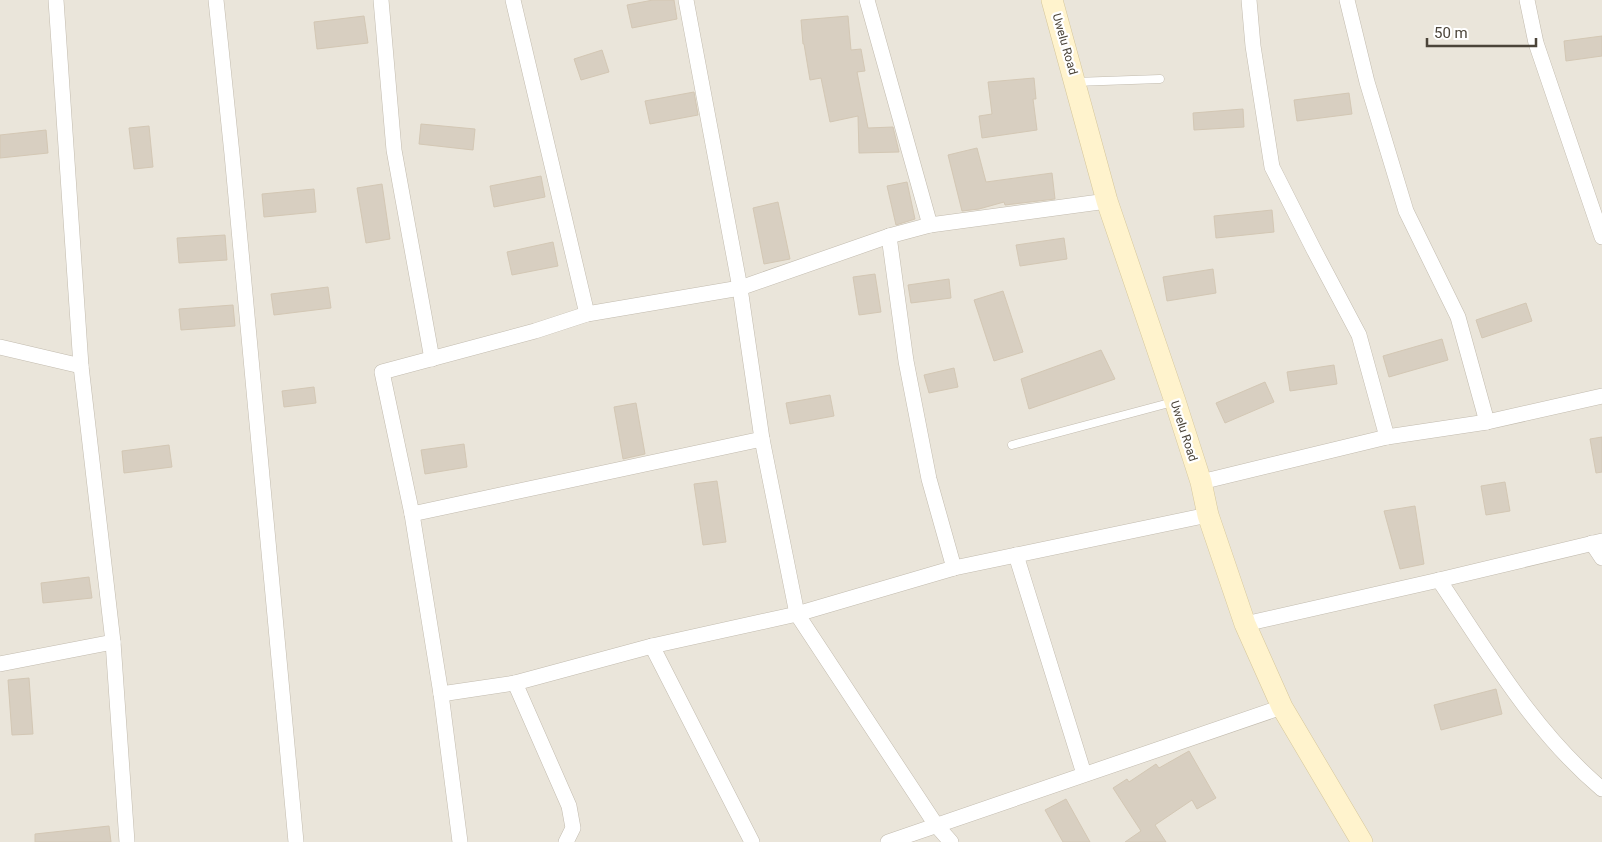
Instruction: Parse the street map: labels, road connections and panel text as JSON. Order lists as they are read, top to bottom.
{
  "streets": {
    "street": ["Uwelu Road"]
  },
  "scale_bar": "50 m"
}
